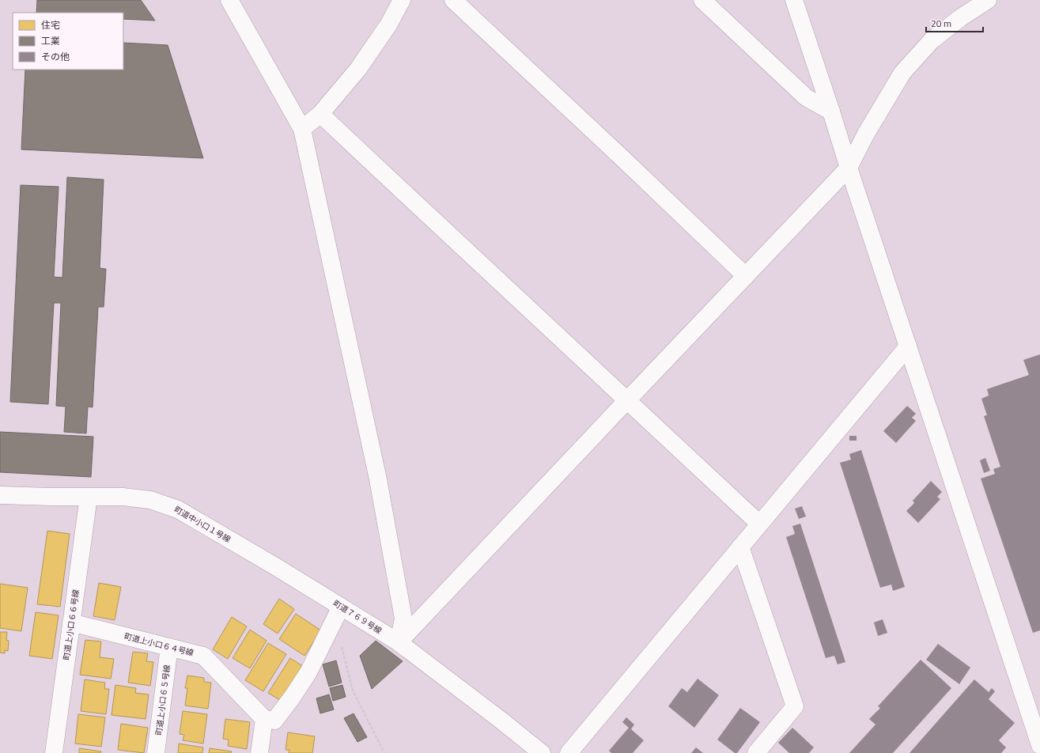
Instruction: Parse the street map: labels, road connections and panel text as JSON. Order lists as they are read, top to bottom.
{
  "streets": {
    "street": [
      "町道中小口１号線",
      "町道７６９号線",
      "町道上小口６６号線",
      "町道上小口６４号線",
      "町道上小口６５号線"
    ]
  },
  "crossings": [
    ["町道中小口１号線", "町道７６９号線"],
    ["町道中小口１号線", "町道上小口６６号線"],
    ["町道上小口６６号線", "町道上小口６４号線"],
    ["町道上小口６４号線", "町道上小口６５号線"]
  ],
  "legend": ["住宅", "工業", "その他"],
  "scale_bar": "20 m"
}
